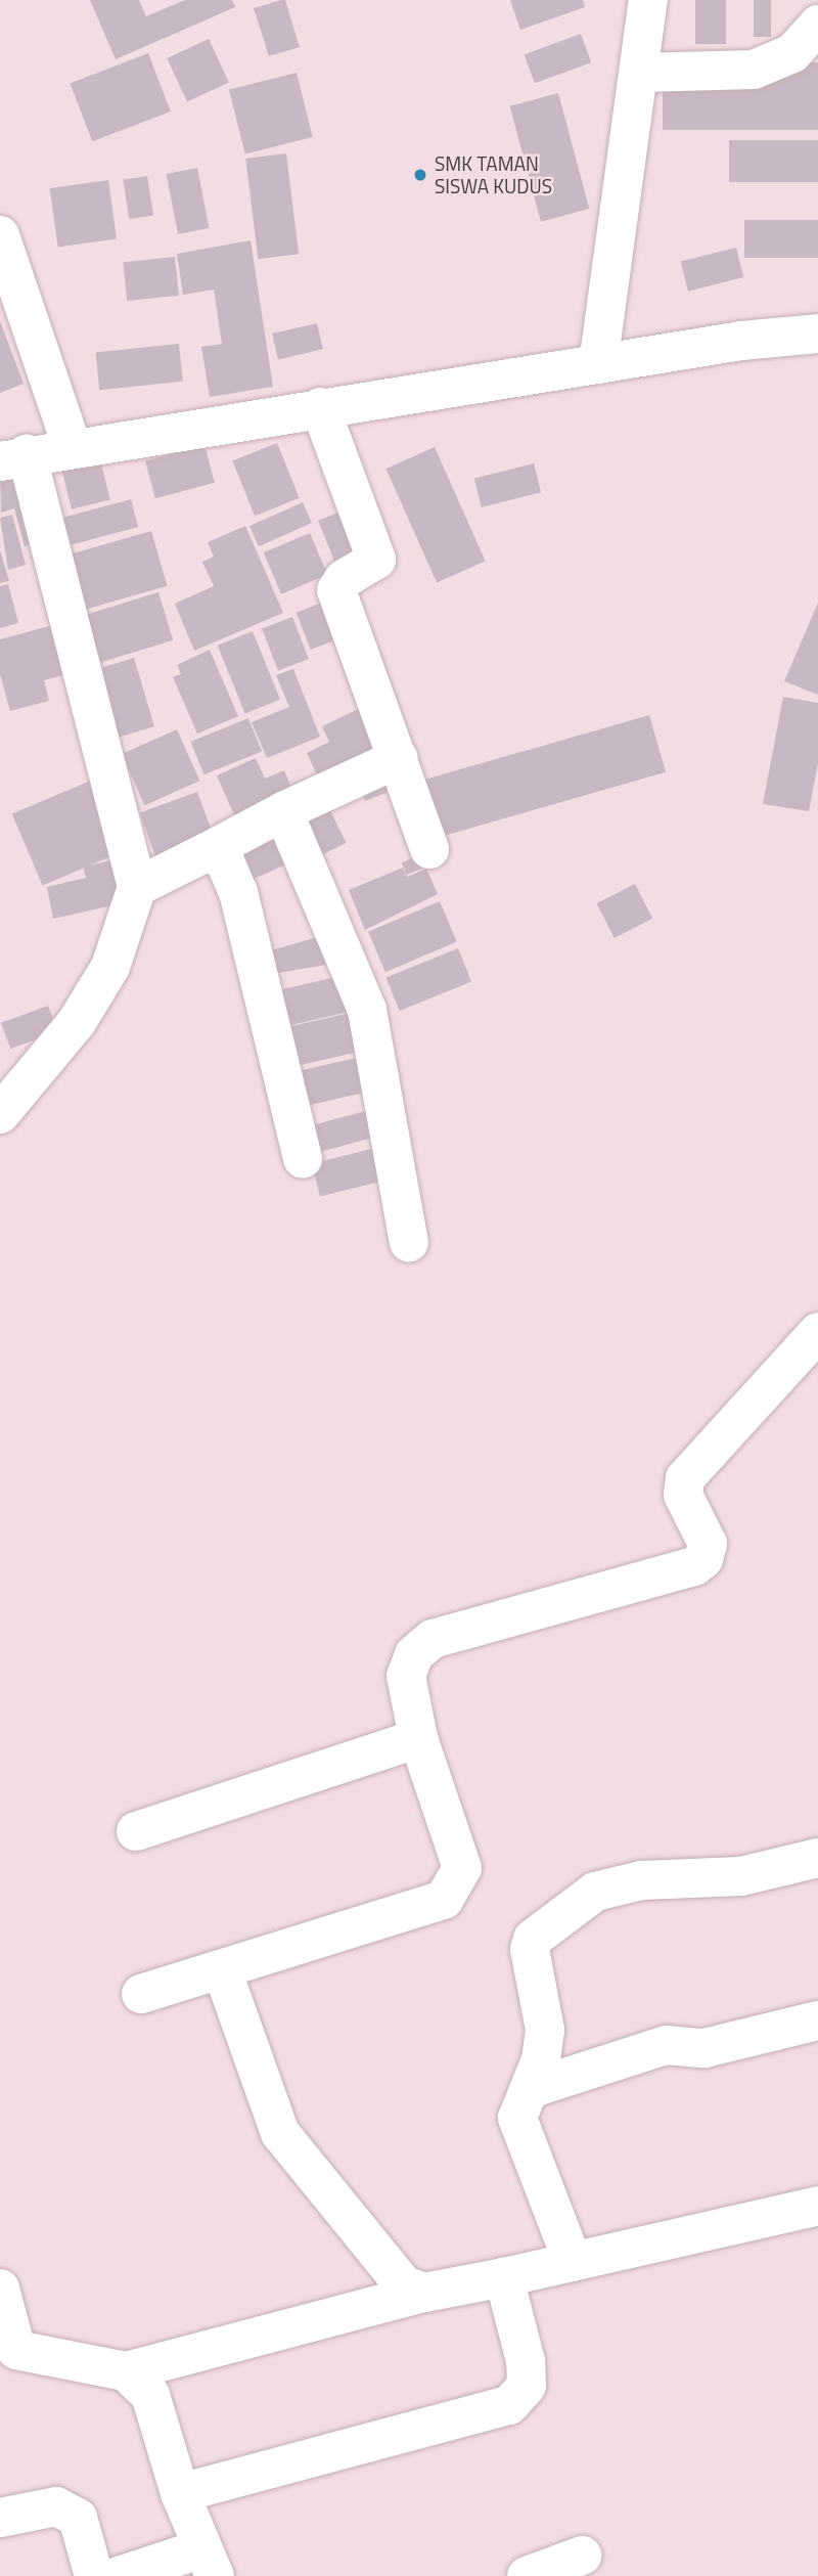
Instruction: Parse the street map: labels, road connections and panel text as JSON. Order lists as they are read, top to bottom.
{
  "places": ["SMK TAMAN SISWA KUDUS"]
}
